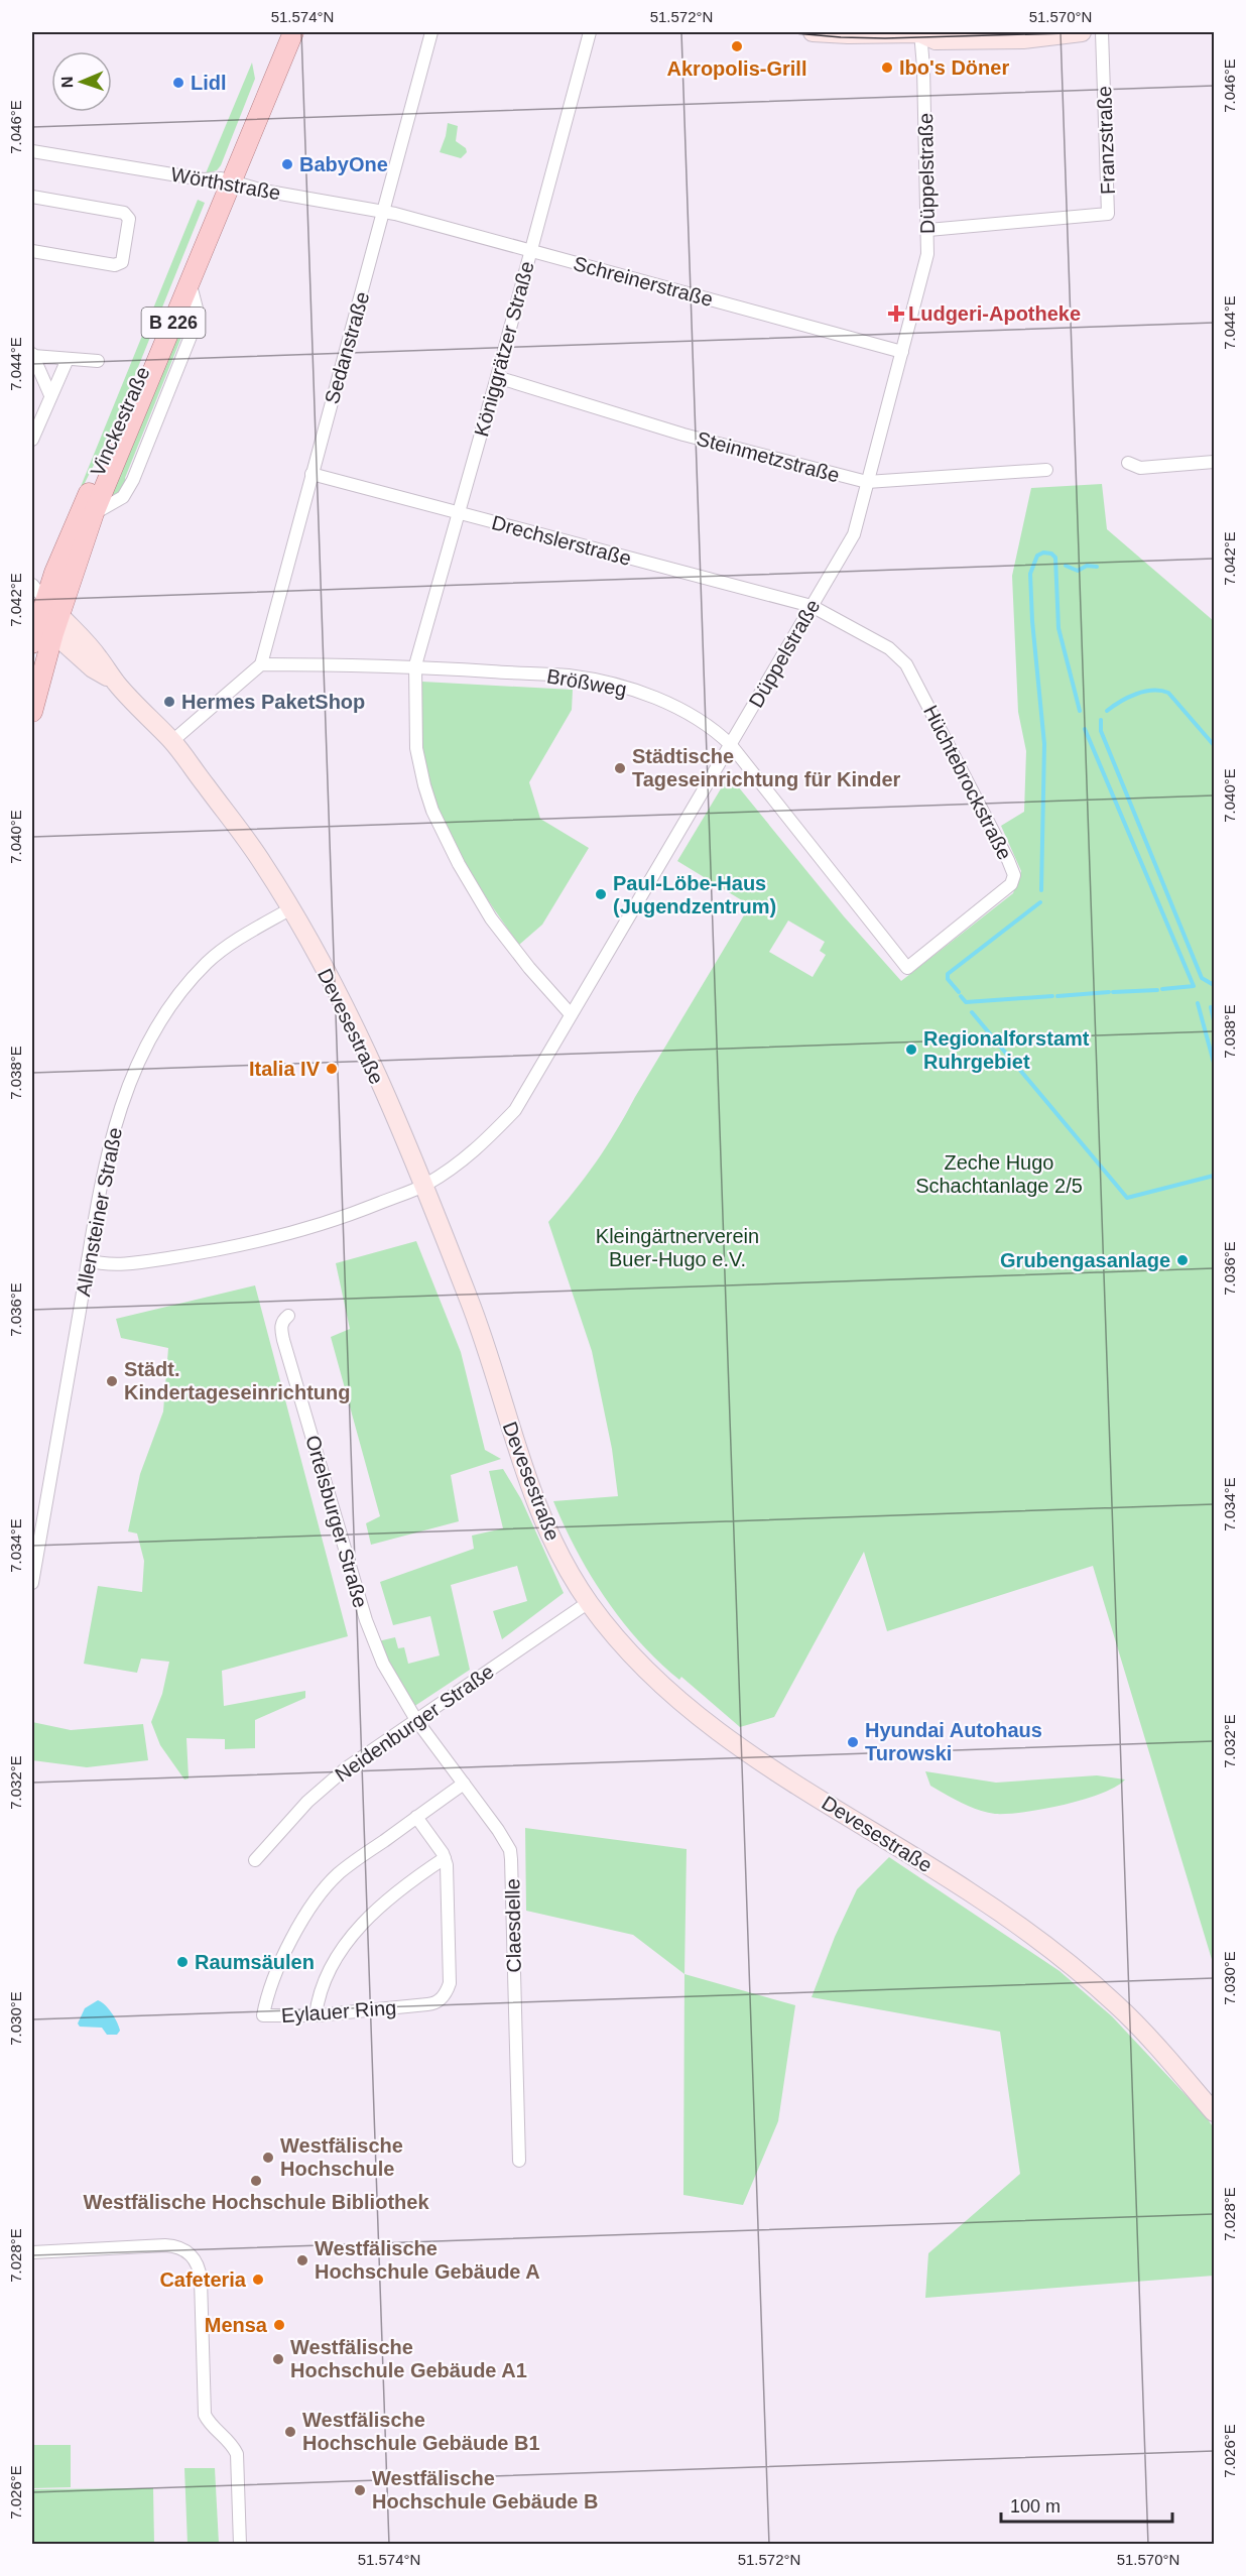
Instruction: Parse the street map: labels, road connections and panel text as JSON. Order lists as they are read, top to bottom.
{
  "streets": {
    "main road": ["B 226", "Vinckestraße"],
    "street": [
      "Franzstraße",
      "Düppelstraße",
      "Wörthstraße",
      "Schreinerstraße",
      "Sedanstraße",
      "Königgrätzer Straße",
      "Steinmetzstraße",
      "Drechslerstraße",
      "Brößweg",
      "Hüchtebrockstraße",
      "Devesestraße",
      "Allensteiner Straße",
      "Ortelsburger Straße",
      "Neidenburger Straße",
      "Claesdelle",
      "Eylauer Ring"
    ]
  },
  "crossings": [
    ["Franzstraße", "Düppelstraße"],
    ["Düppelstraße", "Schreinerstraße"],
    ["Düppelstraße", "Königgrätzer Straße"],
    ["Düppelstraße", "Steinmetzstraße"],
    ["Düppelstraße", "Drechslerstraße"],
    ["Düppelstraße", "Brößweg"],
    ["Düppelstraße", "Hüchtebrockstraße"],
    ["Düppelstraße", "Devesestraße"],
    ["Düppelstraße", "Allensteiner Straße"],
    ["Wörthstraße", "Schreinerstraße"],
    ["Wörthstraße", "Sedanstraße"],
    ["Wörthstraße", "Vinckestraße"],
    ["Schreinerstraße", "Sedanstraße"],
    ["Schreinerstraße", "Königgrätzer Straße"],
    ["Sedanstraße", "Drechslerstraße"],
    ["Sedanstraße", "Brößweg"],
    ["Königgrätzer Straße", "Steinmetzstraße"],
    ["Königgrätzer Straße", "Drechslerstraße"],
    ["Königgrätzer Straße", "Brößweg"],
    ["Vinckestraße", "Devesestraße"],
    ["Drechslerstraße", "Hüchtebrockstraße"],
    ["Brößweg", "Hüchtebrockstraße"],
    ["Devesestraße", "Allensteiner Straße"],
    ["Devesestraße", "Neidenburger Straße"],
    ["Ortelsburger Straße", "Neidenburger Straße"],
    ["Ortelsburger Straße", "Claesdelle"],
    ["Neidenburger Straße", "Claesdelle"],
    ["Claesdelle", "Eylauer Ring"]
  ],
  "parks": ["Zeche Hugo Schachtanlage 2/5", "Kleingärtnerverein Buer-Hugo e.V."],
  "places": {
    "other": [
      "Akropolis-Grill",
      "Ibo's Döner",
      "Lidl",
      "BabyOne",
      "Hermes PaketShop",
      "Städtische Tageseinrichtung für Kinder",
      "Paul-Löbe-Haus (Jugendzentrum)",
      "Regionalforstamt Ruhrgebiet",
      "Italia IV",
      "Grubengasanlage",
      "Städt. Kindertageseinrichtung",
      "Hyundai Autohaus Turowski",
      "Raumsäulen",
      "Westfälische Hochschule",
      "Westfälische Hochschule Bibliothek",
      "Westfälische Hochschule Gebäude A",
      "Cafeteria",
      "Mensa",
      "Westfälische Hochschule Gebäude A1",
      "Westfälische Hochschule Gebäude B1",
      "Westfälische Hochschule Gebäude B"
    ],
    "health": ["Ludgeri-Apotheke"]
  },
  "scale_bar": "100 m",
  "north": "left",
  "coordinates": [
    "51.574°N",
    "51.572°N",
    "51.570°N",
    "7.046°E",
    "7.044°E",
    "7.042°E",
    "7.040°E",
    "7.038°E",
    "7.036°E",
    "7.034°E",
    "7.032°E",
    "7.030°E",
    "7.028°E",
    "7.026°E"
  ]
}
